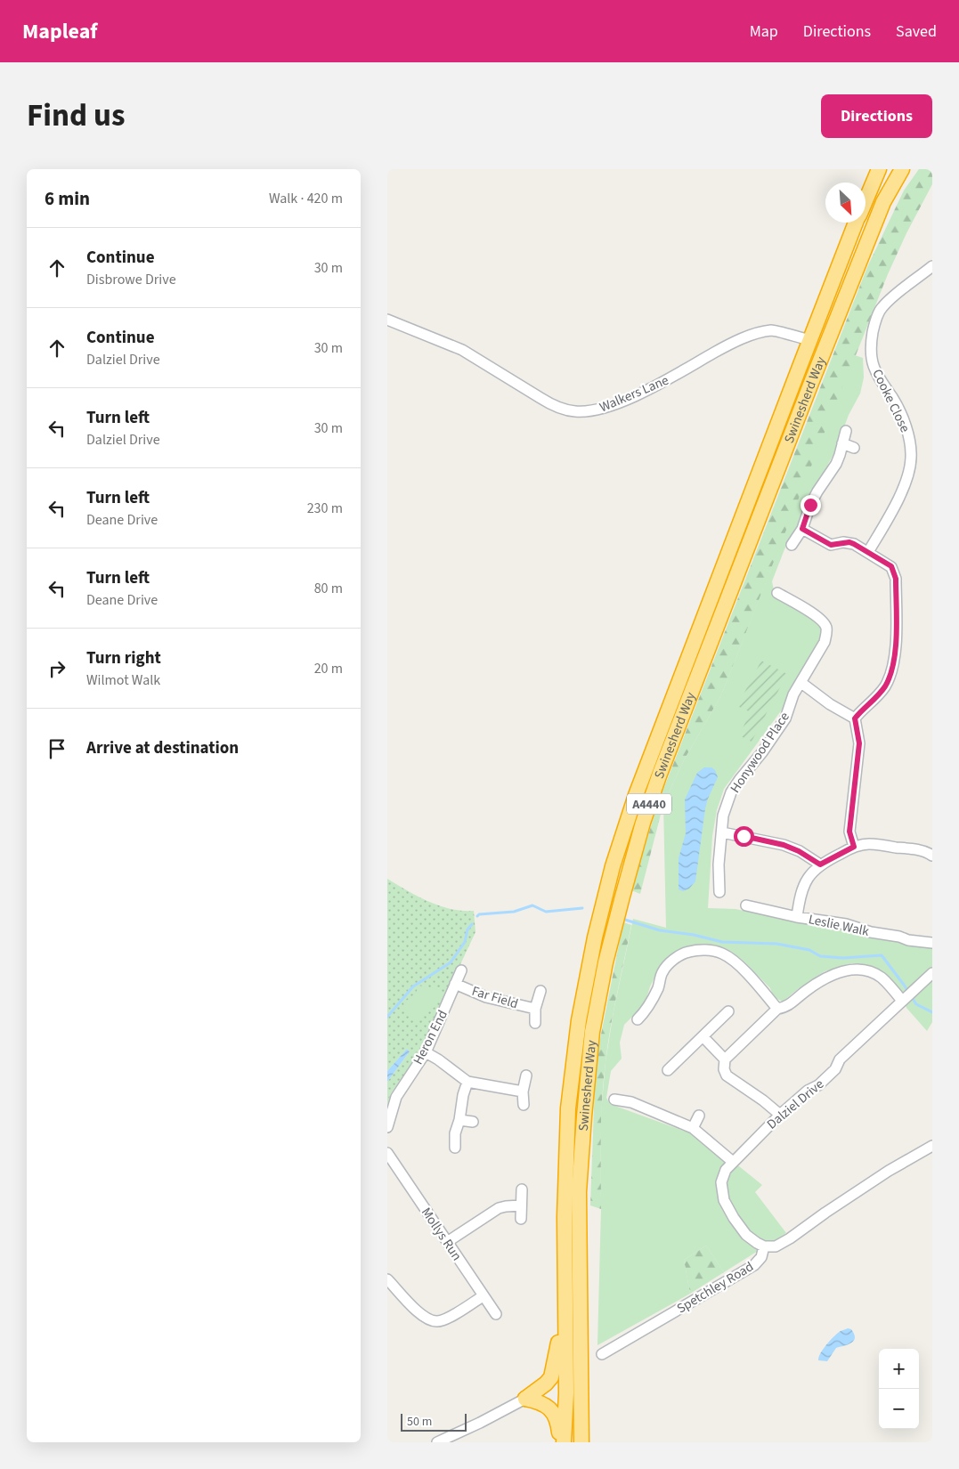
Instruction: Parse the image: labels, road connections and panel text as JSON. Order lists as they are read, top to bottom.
{
  "streets": {
    "highway": ["Swinesherd Way", "A4440"],
    "street": [
      "Walkers Lane",
      "Cooke Close",
      "Honywood Place",
      "Leslie Walk",
      "Far Field",
      "Heron End",
      "Dalziel Drive",
      "Mollys Run",
      "Spetchley Road"
    ]
  },
  "crossings": [
    ["Walkers Lane", "Swinesherd Way"],
    ["Far Field", "Heron End"],
    ["Dalziel Drive", "Spetchley Road"]
  ],
  "scale_bar": "50 m",
  "north": "bottom right",
  "page": {
    "header": "Mapleaf",
    "nav": ["Map", "Directions", "Saved"],
    "title": "Find us",
    "buttons": "Directions",
    "heading": ["6 min", "Walk · 420 m"],
    "list": [
      ["Continue", "Disbrowe Drive", "30 m"],
      ["Continue", "Dalziel Drive", "30 m"],
      ["Turn left", "Dalziel Drive", "30 m"],
      ["Turn left", "Deane Drive", "230 m"],
      ["Turn left", "Deane Drive", "80 m"],
      ["Turn right", "Wilmot Walk", "20 m"],
      "Arrive at destination"
    ],
    "map_buttons": ["+", "−"],
    "scale": "50 m"
  }
}
